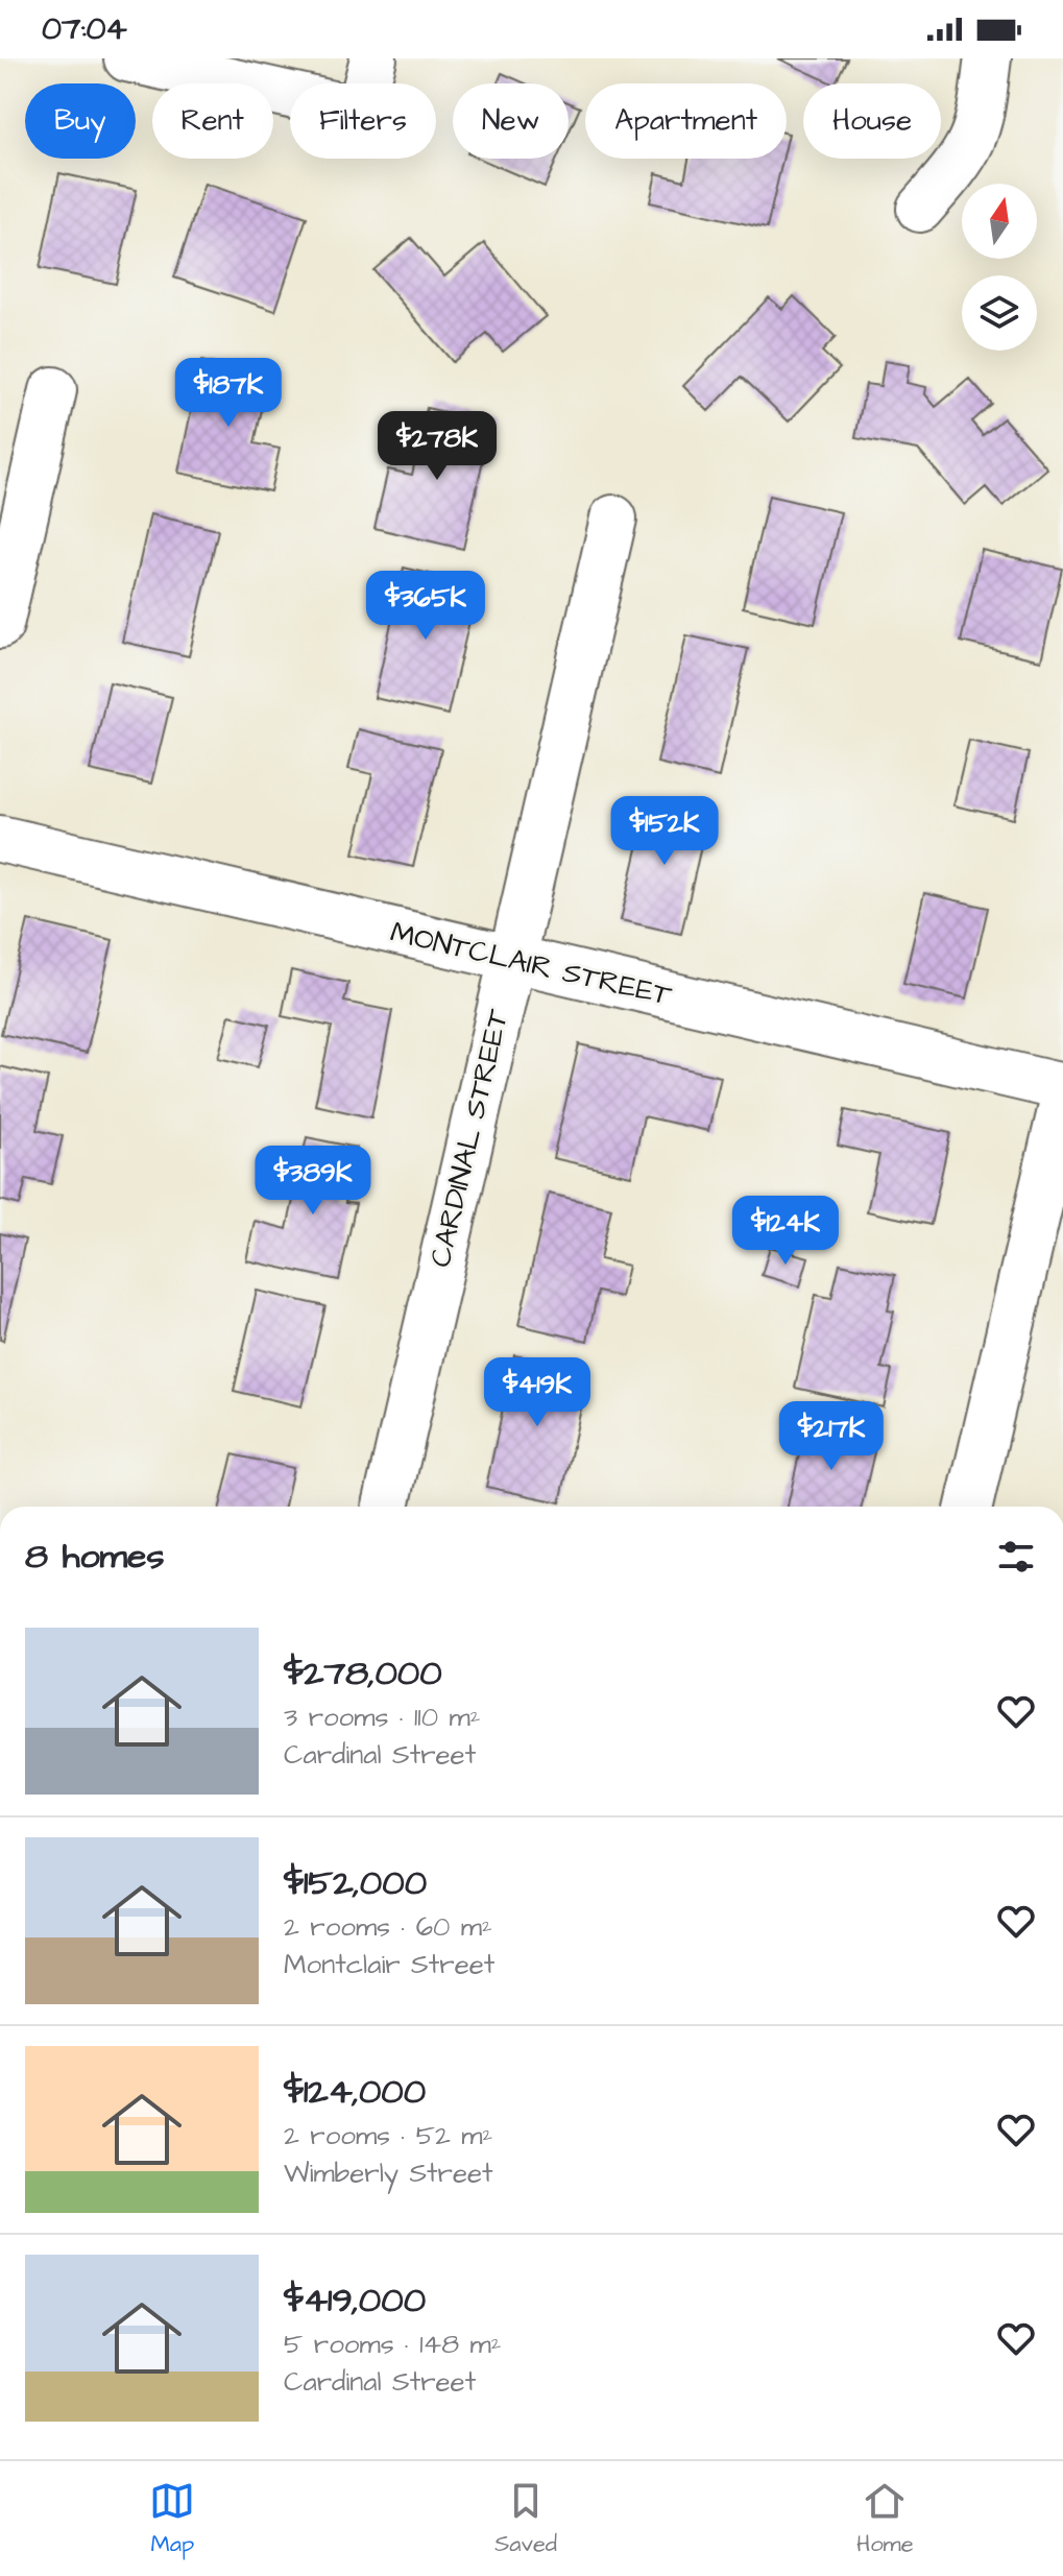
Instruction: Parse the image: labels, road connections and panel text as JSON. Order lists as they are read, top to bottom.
{
  "streets": {
    "street": ["MONTCLAIR STREET", "CARDINAL STREET"]
  },
  "crossings": [
    ["MONTCLAIR STREET", "CARDINAL STREET"]
  ],
  "north": "top",
  "page": {
    "status": "07:04",
    "chip": [
      "Buy",
      "Rent",
      "Filters",
      "New",
      "Apartment",
      "House"
    ],
    "price": [
      "$187K",
      "$278K",
      "$365K",
      "$152K",
      "$389K",
      "$124K",
      "$419K",
      "$217K"
    ],
    "heading": "8 homes",
    "list": [
      {
        "name": "$278,000",
        "note": "3 rooms · 110 m² · Cardinal Street"
      },
      {
        "name": "$152,000",
        "note": "2 rooms · 60 m² · Montclair Street"
      },
      {
        "name": "$124,000",
        "note": "2 rooms · 52 m² · Wimberly Street"
      },
      {
        "name": "$419,000",
        "note": "5 rooms · 148 m² · Cardinal Street"
      }
    ],
    "tabs": ["Map", "Saved", "Home"]
  }
}
